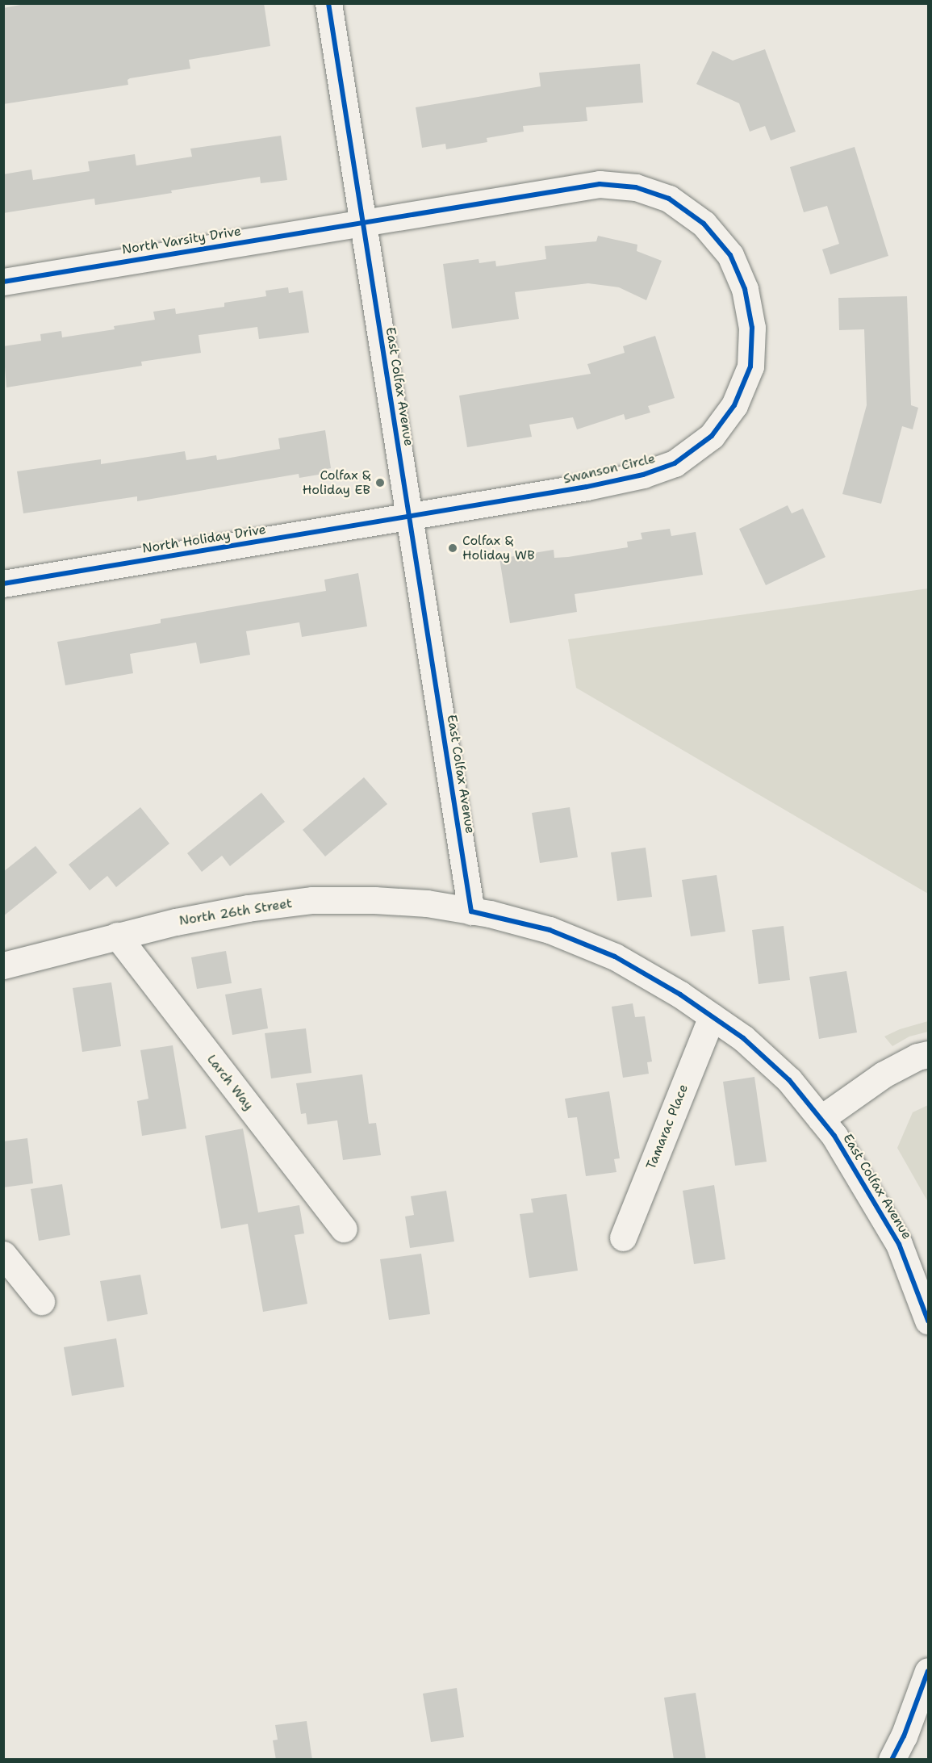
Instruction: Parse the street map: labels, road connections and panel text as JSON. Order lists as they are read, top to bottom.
{
  "streets": {
    "street": [
      "North Varsity Drive",
      "East Colfax Avenue",
      "Swanson Circle",
      "North Holiday Drive",
      "North 26th Street",
      "Larch Way",
      "Tamarac Place"
    ]
  },
  "crossings": [
    ["North Varsity Drive", "East Colfax Avenue"],
    ["North Varsity Drive", "Swanson Circle"],
    ["East Colfax Avenue", "Swanson Circle"],
    ["East Colfax Avenue", "North Holiday Drive"],
    ["East Colfax Avenue", "North 26th Street"],
    ["East Colfax Avenue", "Tamarac Place"],
    ["Swanson Circle", "North Holiday Drive"],
    ["North 26th Street", "Larch Way"]
  ],
  "places": ["Colfax & Holiday EB", "Colfax & Holiday WB"]
}
